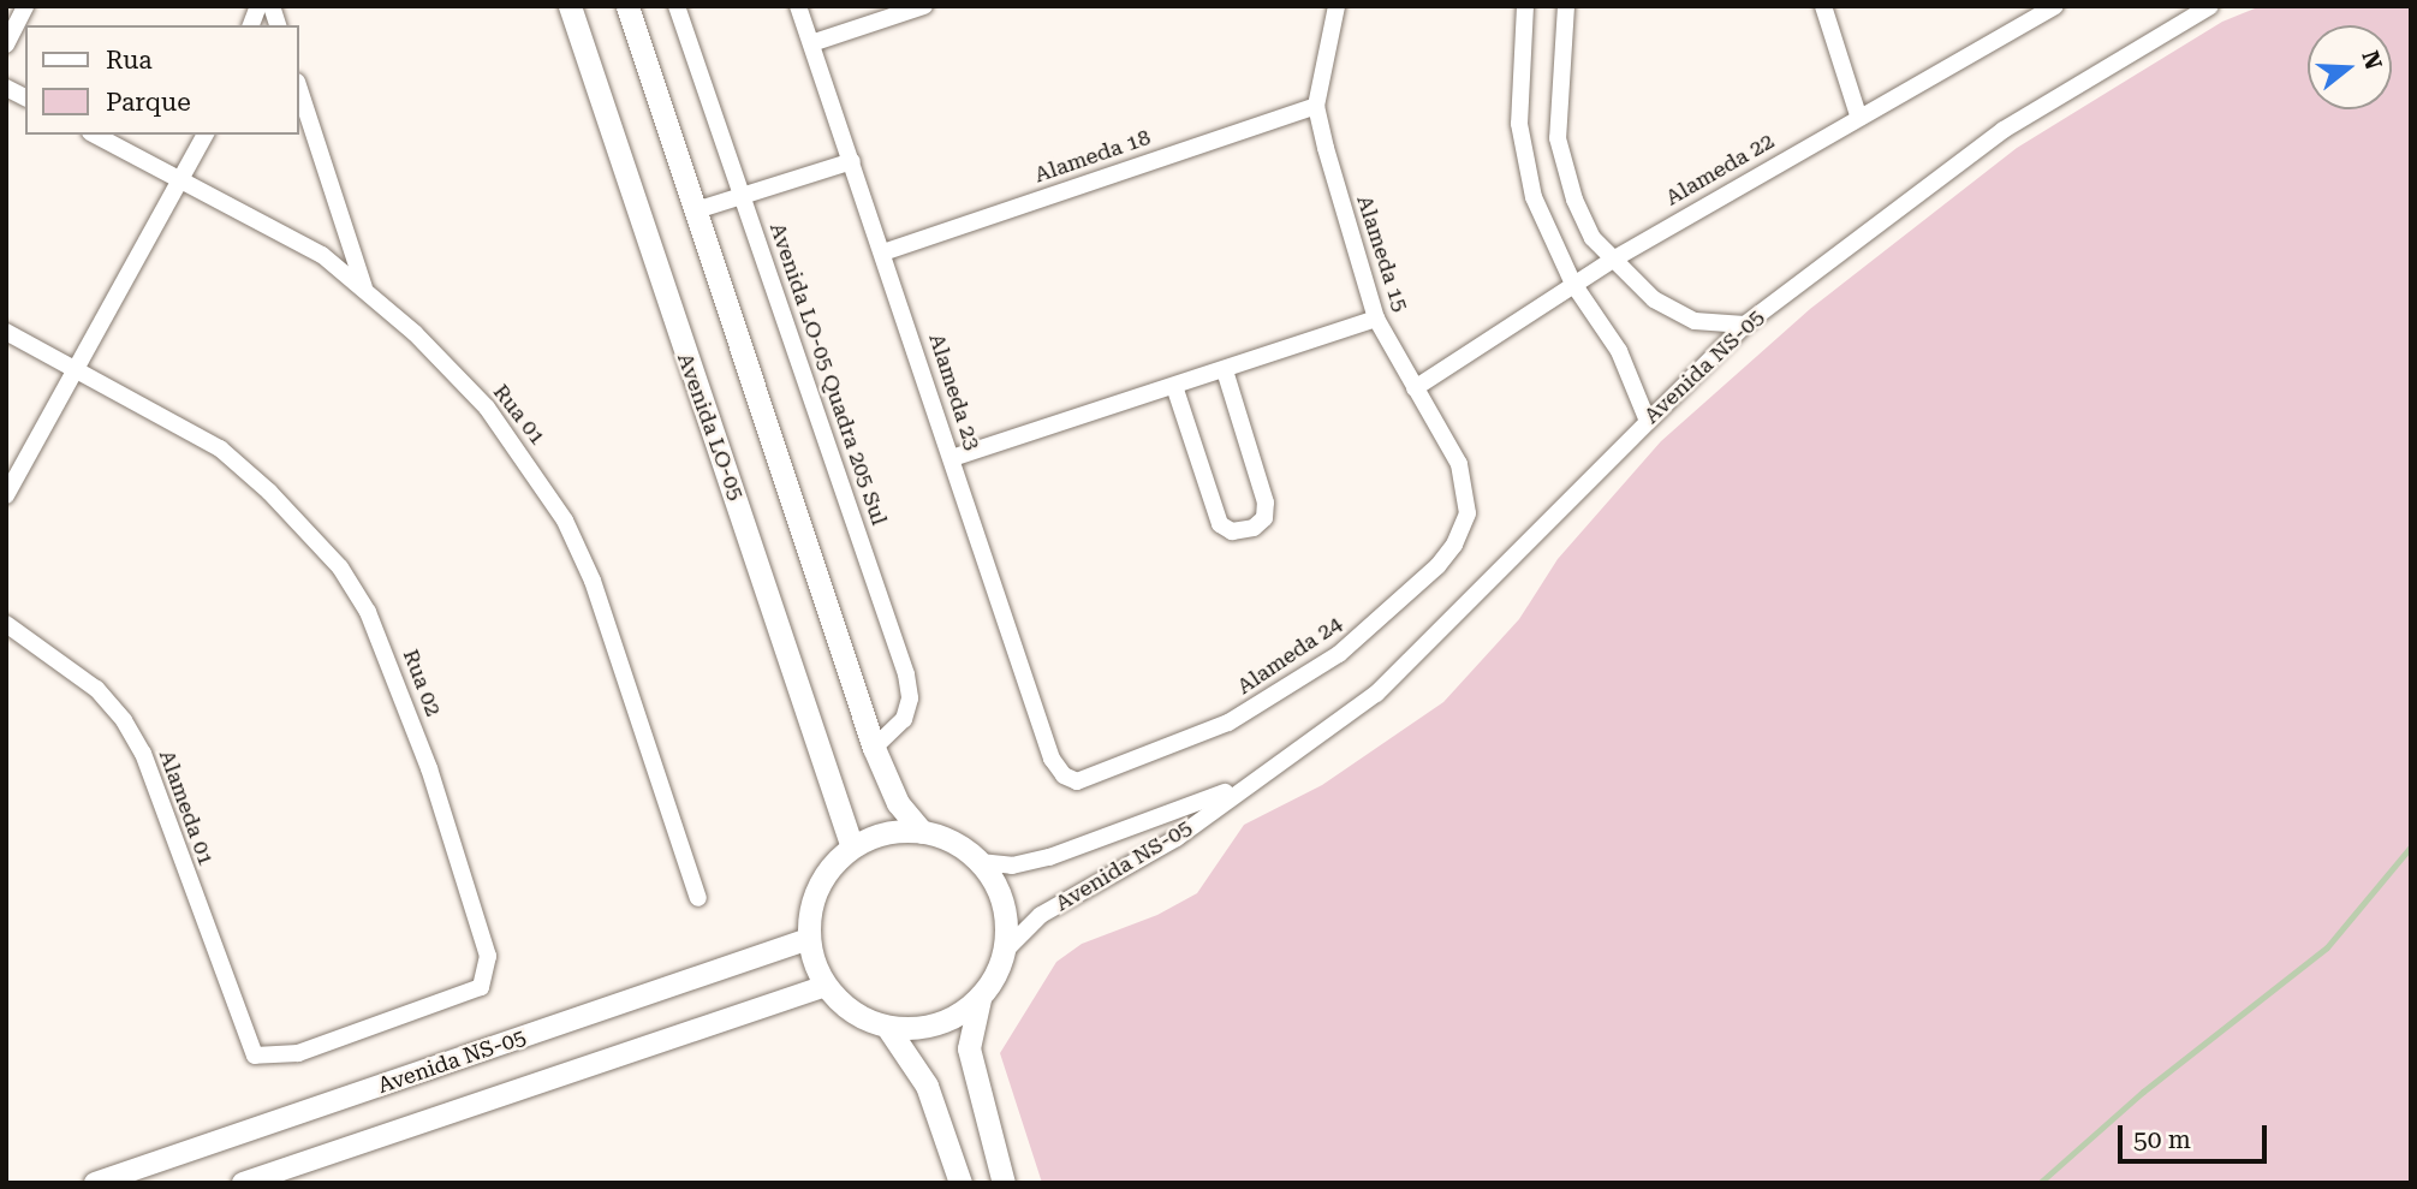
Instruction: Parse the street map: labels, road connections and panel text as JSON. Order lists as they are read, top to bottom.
{
  "streets": {
    "main road": ["Avenida LO-05"],
    "street": [
      "Alameda 18",
      "Alameda 22",
      "Alameda 15",
      "Avenida NS-05",
      "Avenida LO-05 Quadra 205 Sul",
      "Alameda 23",
      "Rua 01",
      "Alameda 24",
      "Rua 02",
      "Alameda 01"
    ]
  },
  "crossings": [
    ["Alameda 18", "Alameda 15"],
    ["Alameda 18", "Alameda 23"],
    ["Alameda 22", "Alameda 15"],
    ["Alameda 15", "Alameda 24"],
    ["Avenida NS-05", "Avenida LO-05"],
    ["Alameda 23", "Alameda 24"],
    ["Rua 02", "Alameda 01"]
  ],
  "legend": ["Rua", "Parque"],
  "scale_bar": "50 m",
  "north": "right"
}
